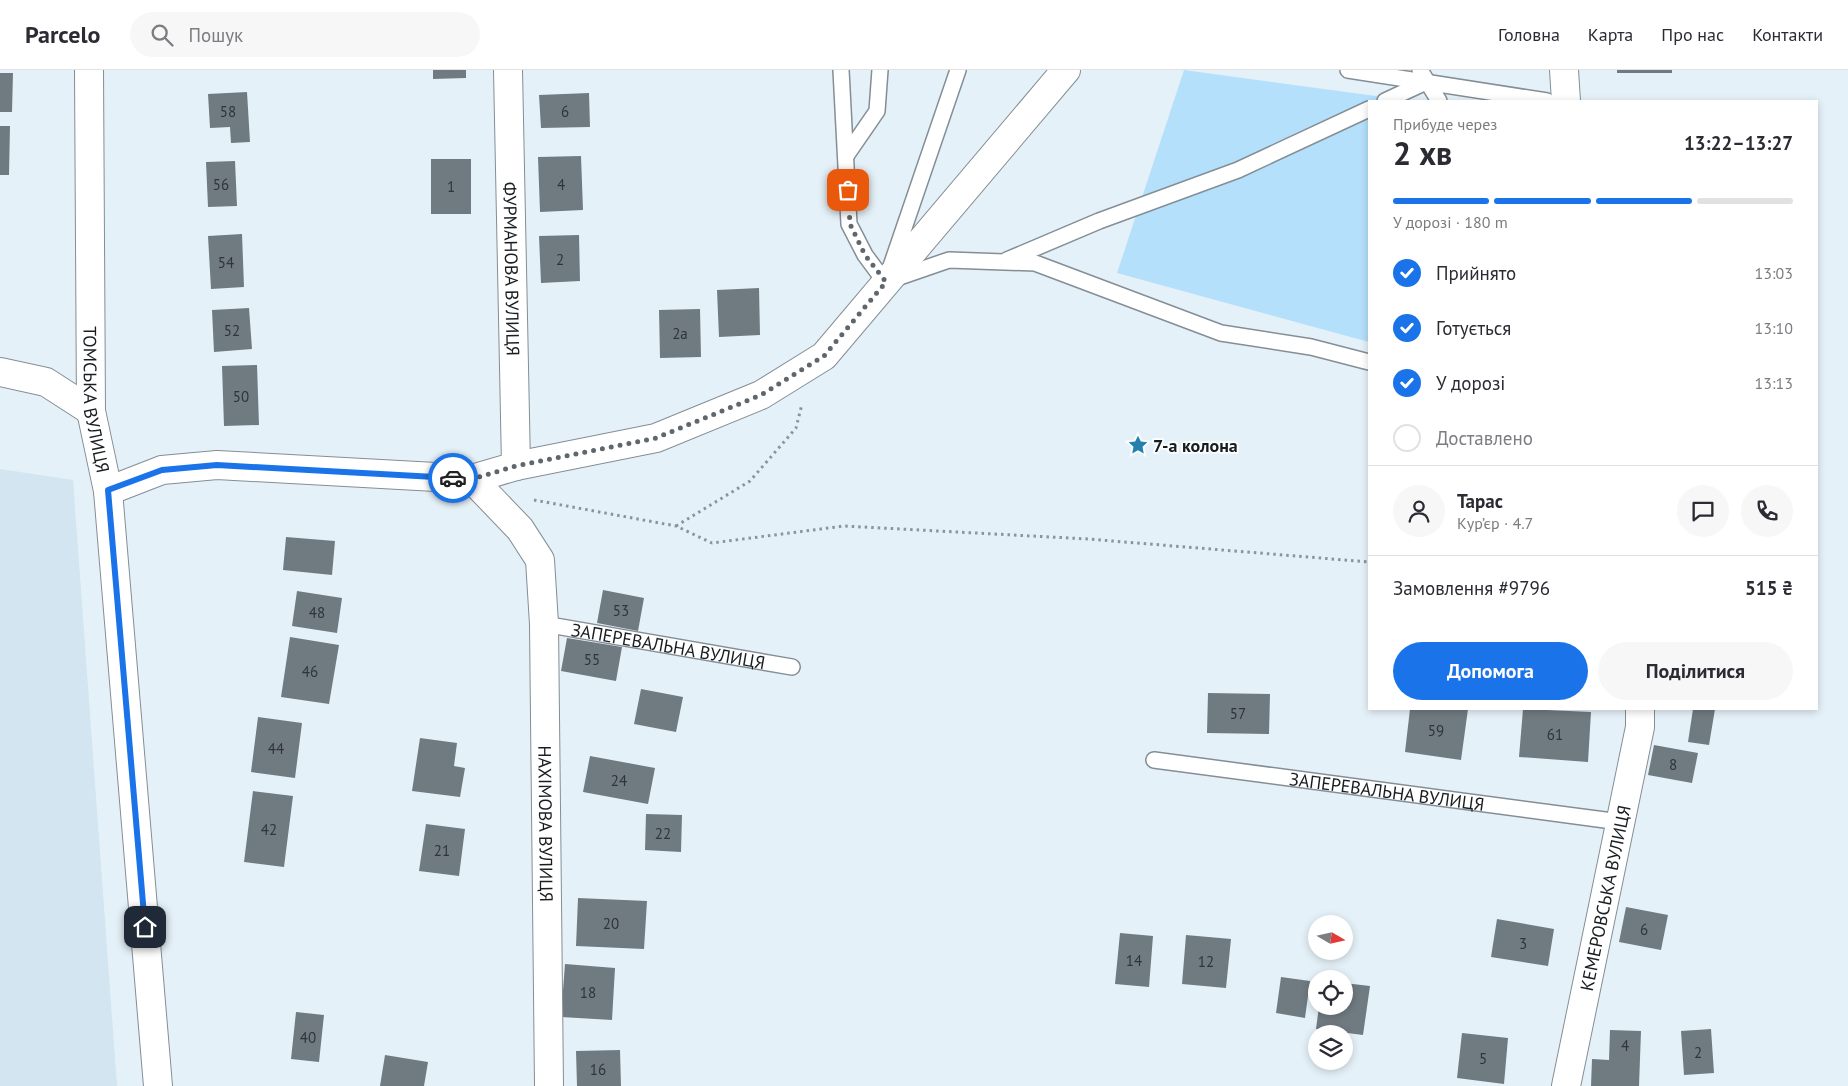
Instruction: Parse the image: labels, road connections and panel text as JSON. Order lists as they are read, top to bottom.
{
  "streets": {
    "street": [
      "ФУРМАНОВА ВУЛИЦЯ",
      "ТОМСЬКА ВУЛИЦЯ",
      "НАХІМОВА ВУЛИЦЯ",
      "КЕМЕРОВСЬКА ВУЛИЦЯ"
    ],
    "lane": ["ЗАПЕРЕВАЛЬНА ВУЛИЦЯ"]
  },
  "crossings": [
    ["ЗАПЕРЕВАЛЬНА ВУЛИЦЯ", "НАХІМОВА ВУЛИЦЯ"],
    ["ЗАПЕРЕВАЛЬНА ВУЛИЦЯ", "КЕМЕРОВСЬКА ВУЛИЦЯ"]
  ],
  "places": {
    "place": ["7-а колона"]
  },
  "house_numbers": [
    "58",
    "6",
    "56",
    "4",
    "1",
    "2",
    "54",
    "52",
    "2а",
    "50",
    "53",
    "48",
    "55",
    "46",
    "57",
    "59",
    "61",
    "44",
    "8",
    "24",
    "42",
    "22",
    "21",
    "20",
    "6",
    "3",
    "14",
    "12",
    "18",
    "40",
    "4",
    "2",
    "5",
    "16"
  ],
  "north": "right",
  "page": {
    "header": "Parcelo",
    "search": "Пошук",
    "nav": [
      "Головна",
      "Карта",
      "Про нас",
      "Контакти"
    ],
    "heading": ["2 хв", "Прибуде через", "13:22–13:27"],
    "panel": [
      "Тарас",
      "Кур’єр · 4.7",
      "Замовлення #9796",
      "515 ₴"
    ],
    "bar": "У дорозі · 180 m",
    "list": [
      ["Прийнято", "13:03"],
      ["Готується", "13:10"],
      ["У дорозі", "13:13"],
      "Доставлено"
    ],
    "buttons": ["Допомога", "Поділитися"]
  }
}
